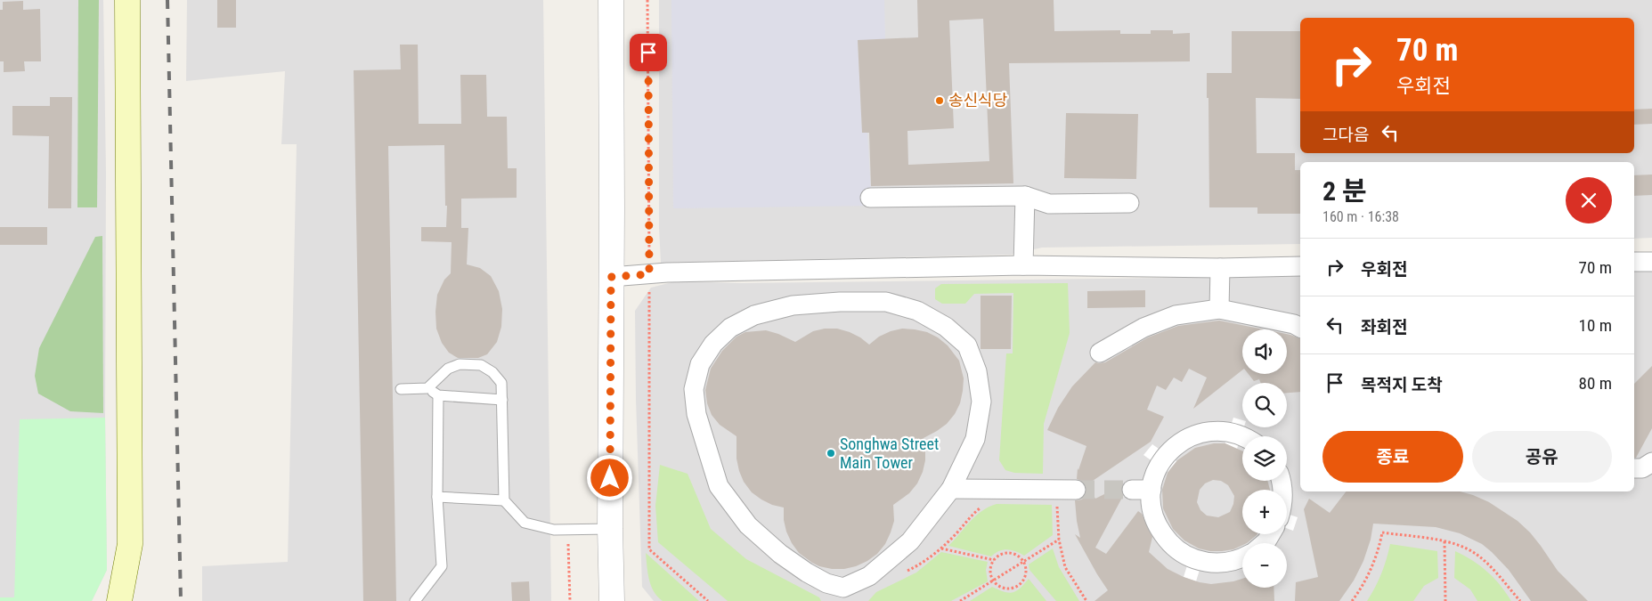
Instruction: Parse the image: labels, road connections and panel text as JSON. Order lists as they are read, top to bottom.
{
  "places": ["송신식당", "Songhwa Street Main Tower"],
  "page": {
    "turn": ["70 m", "우회전"],
    "then": "그다음",
    "heading": ["2 분", "160 m · 16:38"],
    "list": [
      {
        "name": "우회전",
        "value": "70 m"
      },
      {
        "name": "좌회전",
        "value": "10 m"
      },
      {
        "name": "목적지 도착",
        "value": "80 m"
      }
    ],
    "map_buttons": ["+", "−"],
    "buttons": ["종료", "공유"]
  }
}
